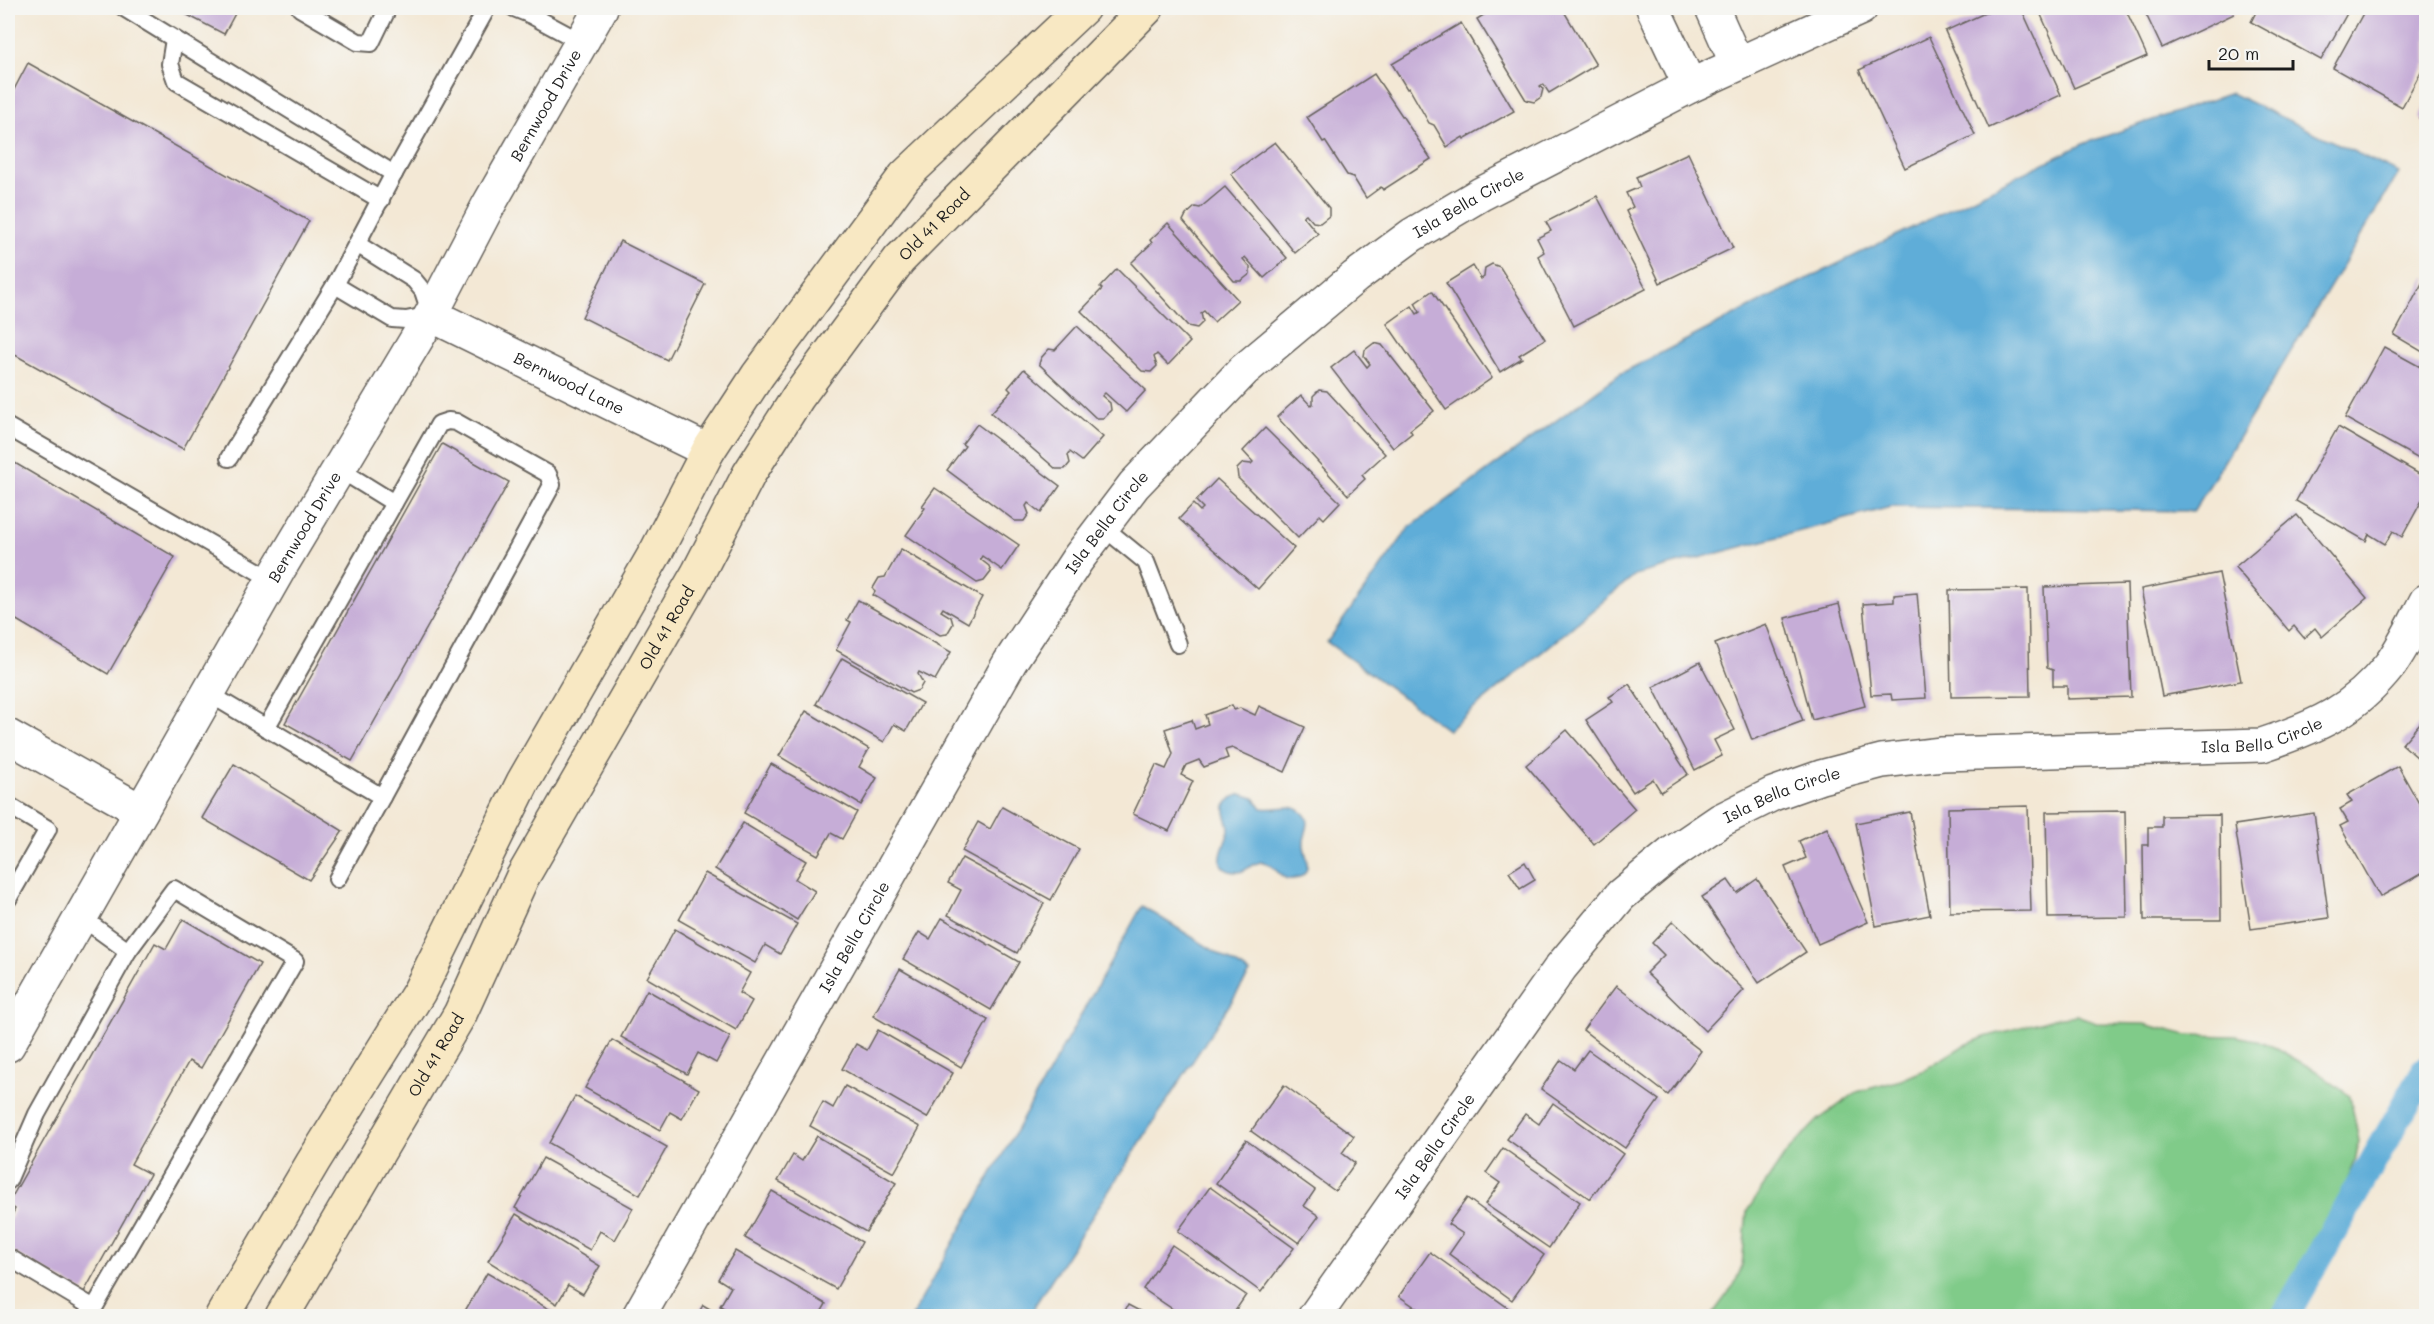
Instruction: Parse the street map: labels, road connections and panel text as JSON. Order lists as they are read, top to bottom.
{
  "streets": {
    "street": [
      "Bernwood Drive",
      "Isla Bella Circle",
      "Old 41 Road",
      "Bernwood Lane"
    ]
  },
  "crossings": [
    ["Bernwood Drive", "Bernwood Lane"]
  ],
  "scale_bar": "20 m"
}
